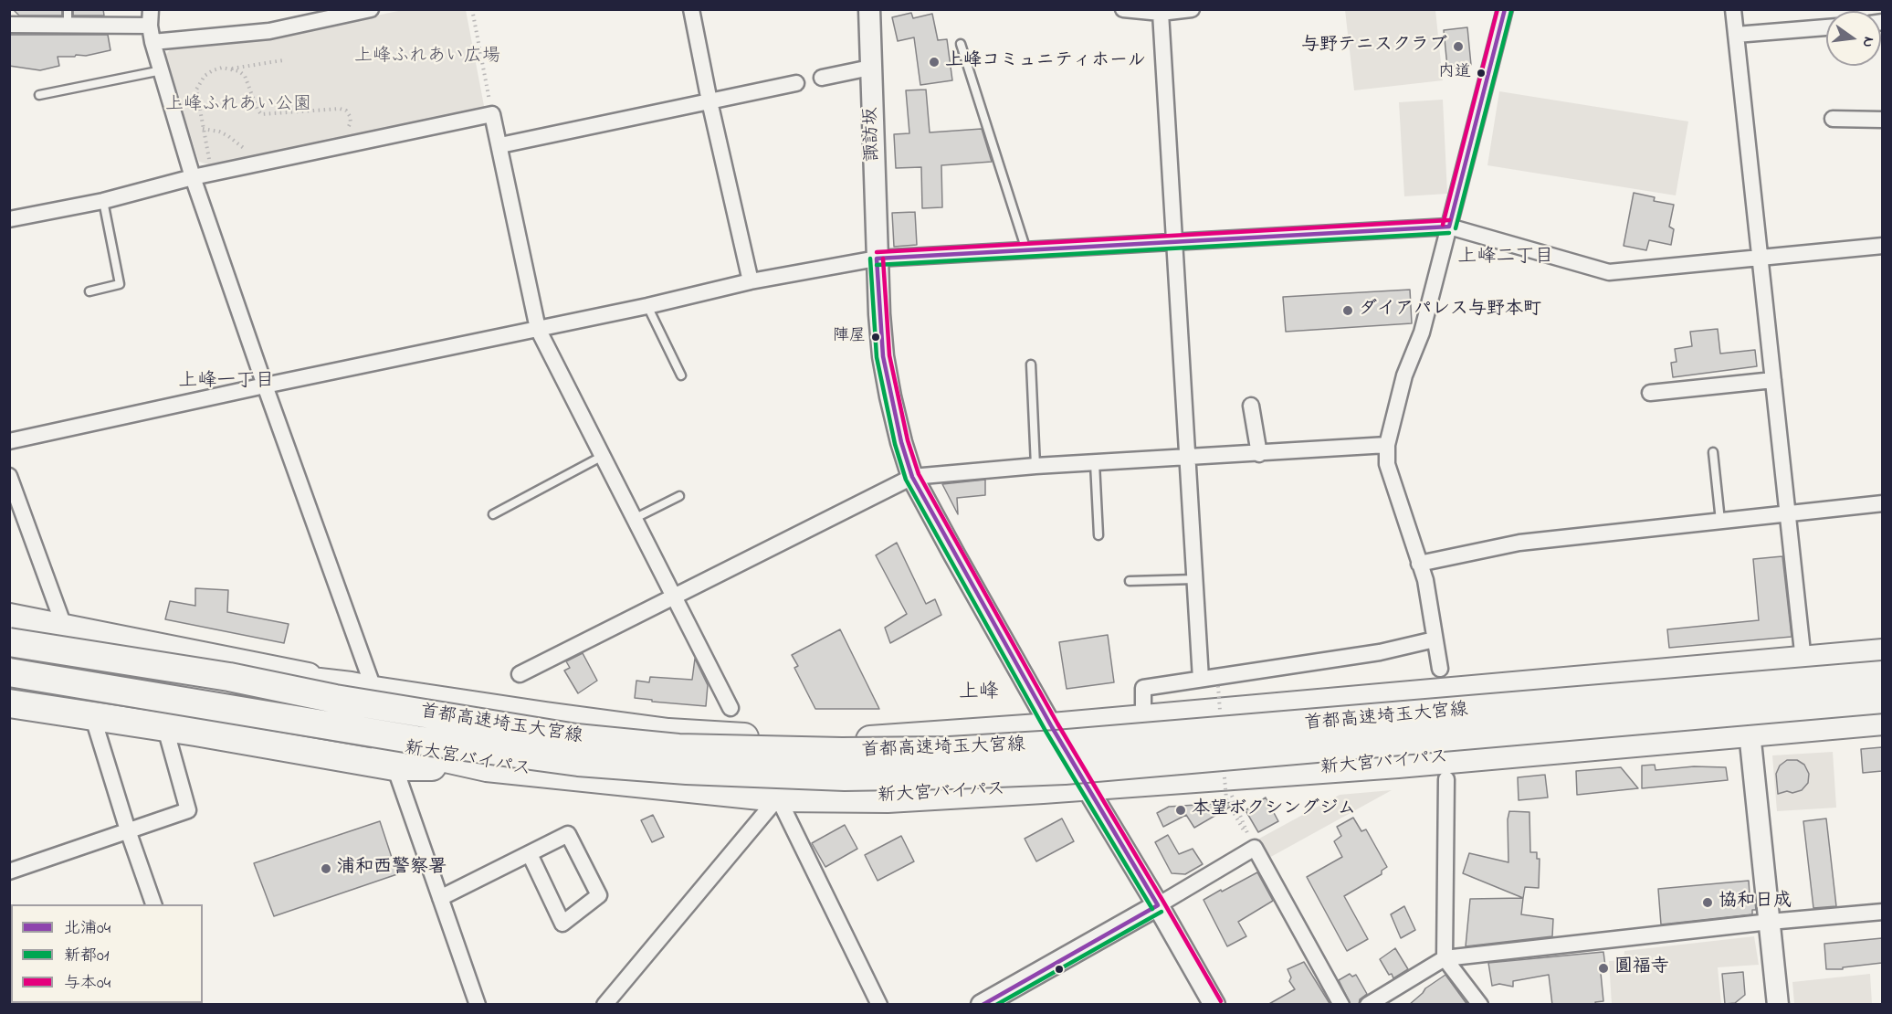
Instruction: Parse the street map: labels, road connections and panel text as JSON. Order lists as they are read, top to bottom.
{
  "streets": {
    "highway": ["首都高速埼玉大宮線", "新大宮バイパス"],
    "main road": ["諏訪坂"]
  },
  "crossings": [
    ["諏訪坂", "新大宮バイパス"],
    ["首都高速埼玉大宮線", "新大宮バイパス"]
  ],
  "districts": ["上峰二丁目", "上峰一丁目", "上峰"],
  "parks": ["上峰ふれあい広場", "上峰ふれあい公園"],
  "places": [
    "与野テニスクラブ",
    "上峰コミュニティホール",
    "内道",
    "ダイアパレス与野本町",
    "陣屋",
    "本望ボクシングジム",
    "浦和西警察署",
    "協和日成",
    "圓福寺"
  ],
  "lines": ["transit line 北浦04", "transit line 与本04", "transit line 新都01"],
  "legend": ["北浦04", "新都01", "与本04"],
  "north": "right"
}
